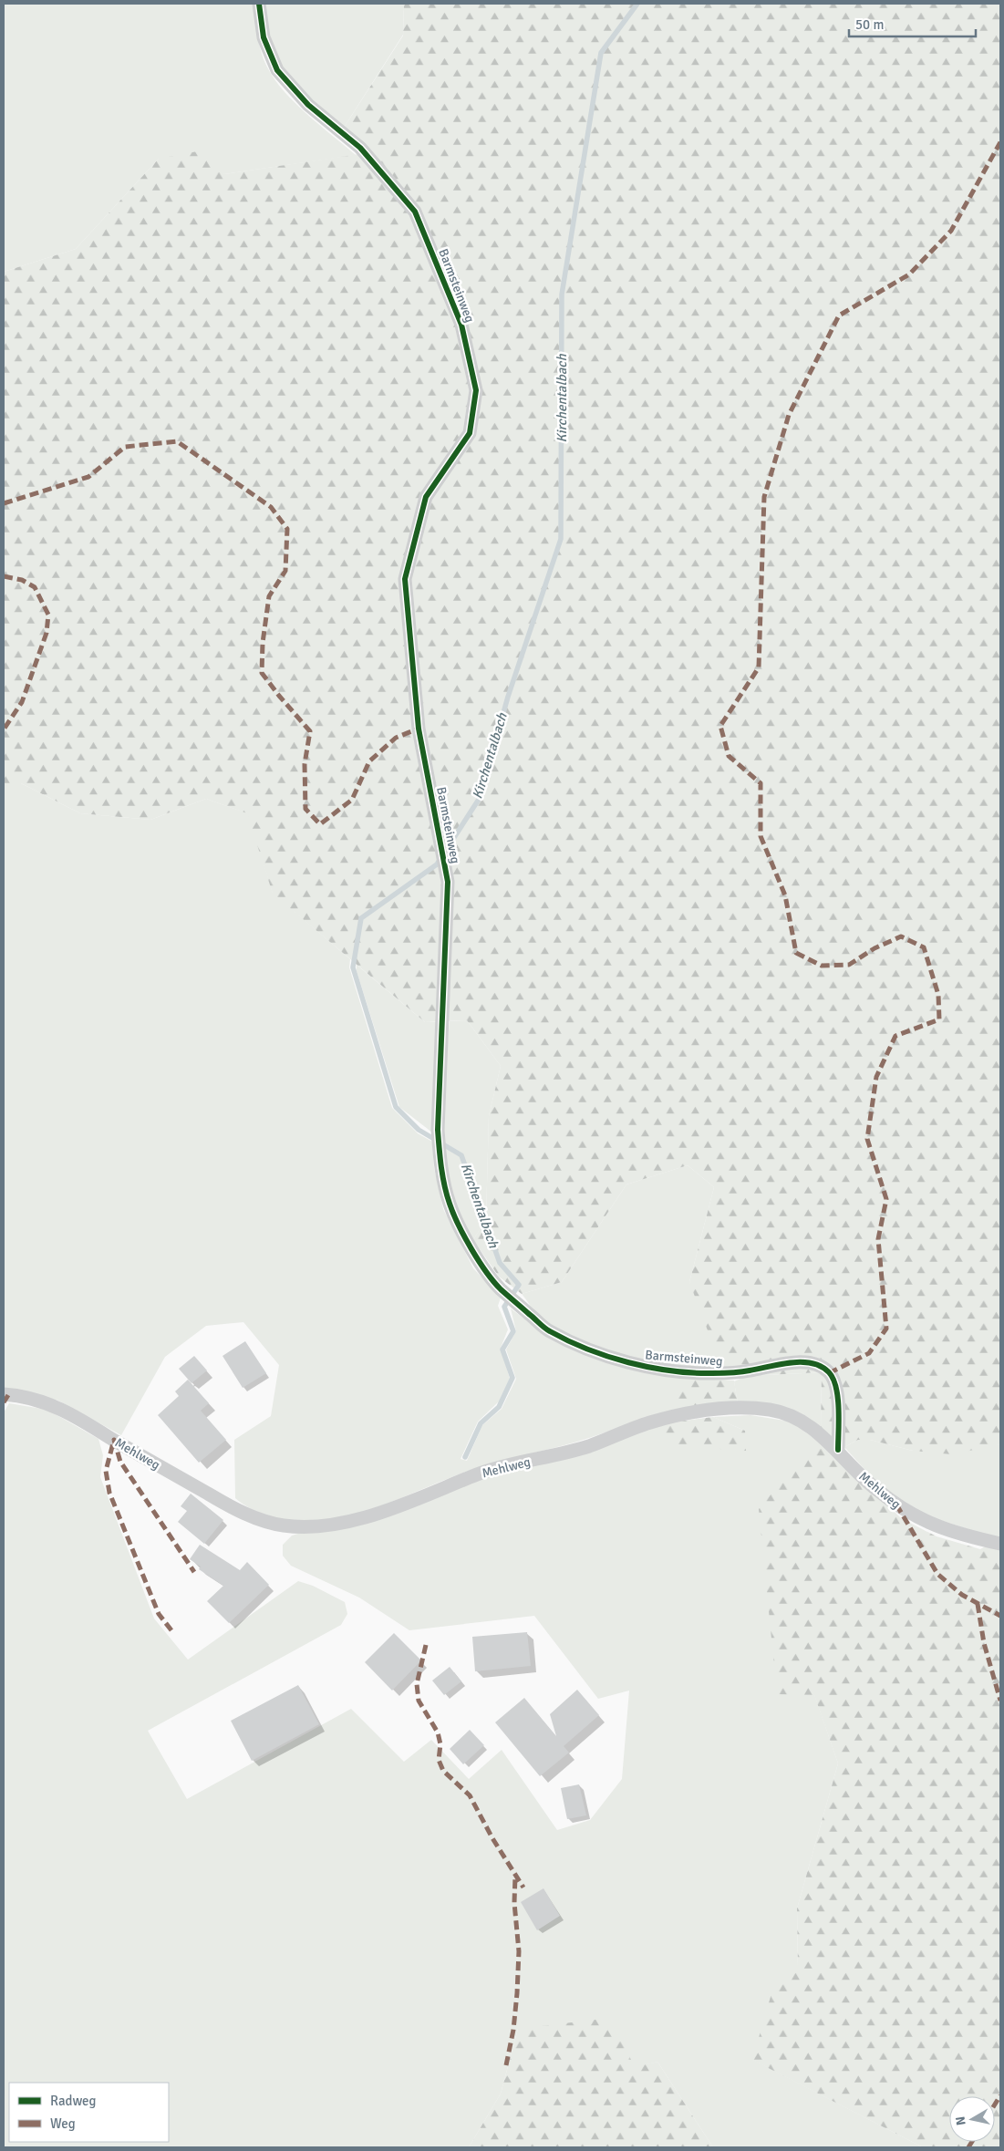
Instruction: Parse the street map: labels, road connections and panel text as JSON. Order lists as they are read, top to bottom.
{
  "streets": {
    "street": ["Barmsteinweg", "Mehlweg"]
  },
  "crossings": [
    ["Barmsteinweg", "Mehlweg"]
  ],
  "water": ["Kirchentalbach"],
  "legend": ["Radweg", "Weg"],
  "scale_bar": "50 m",
  "north": "left"
}
